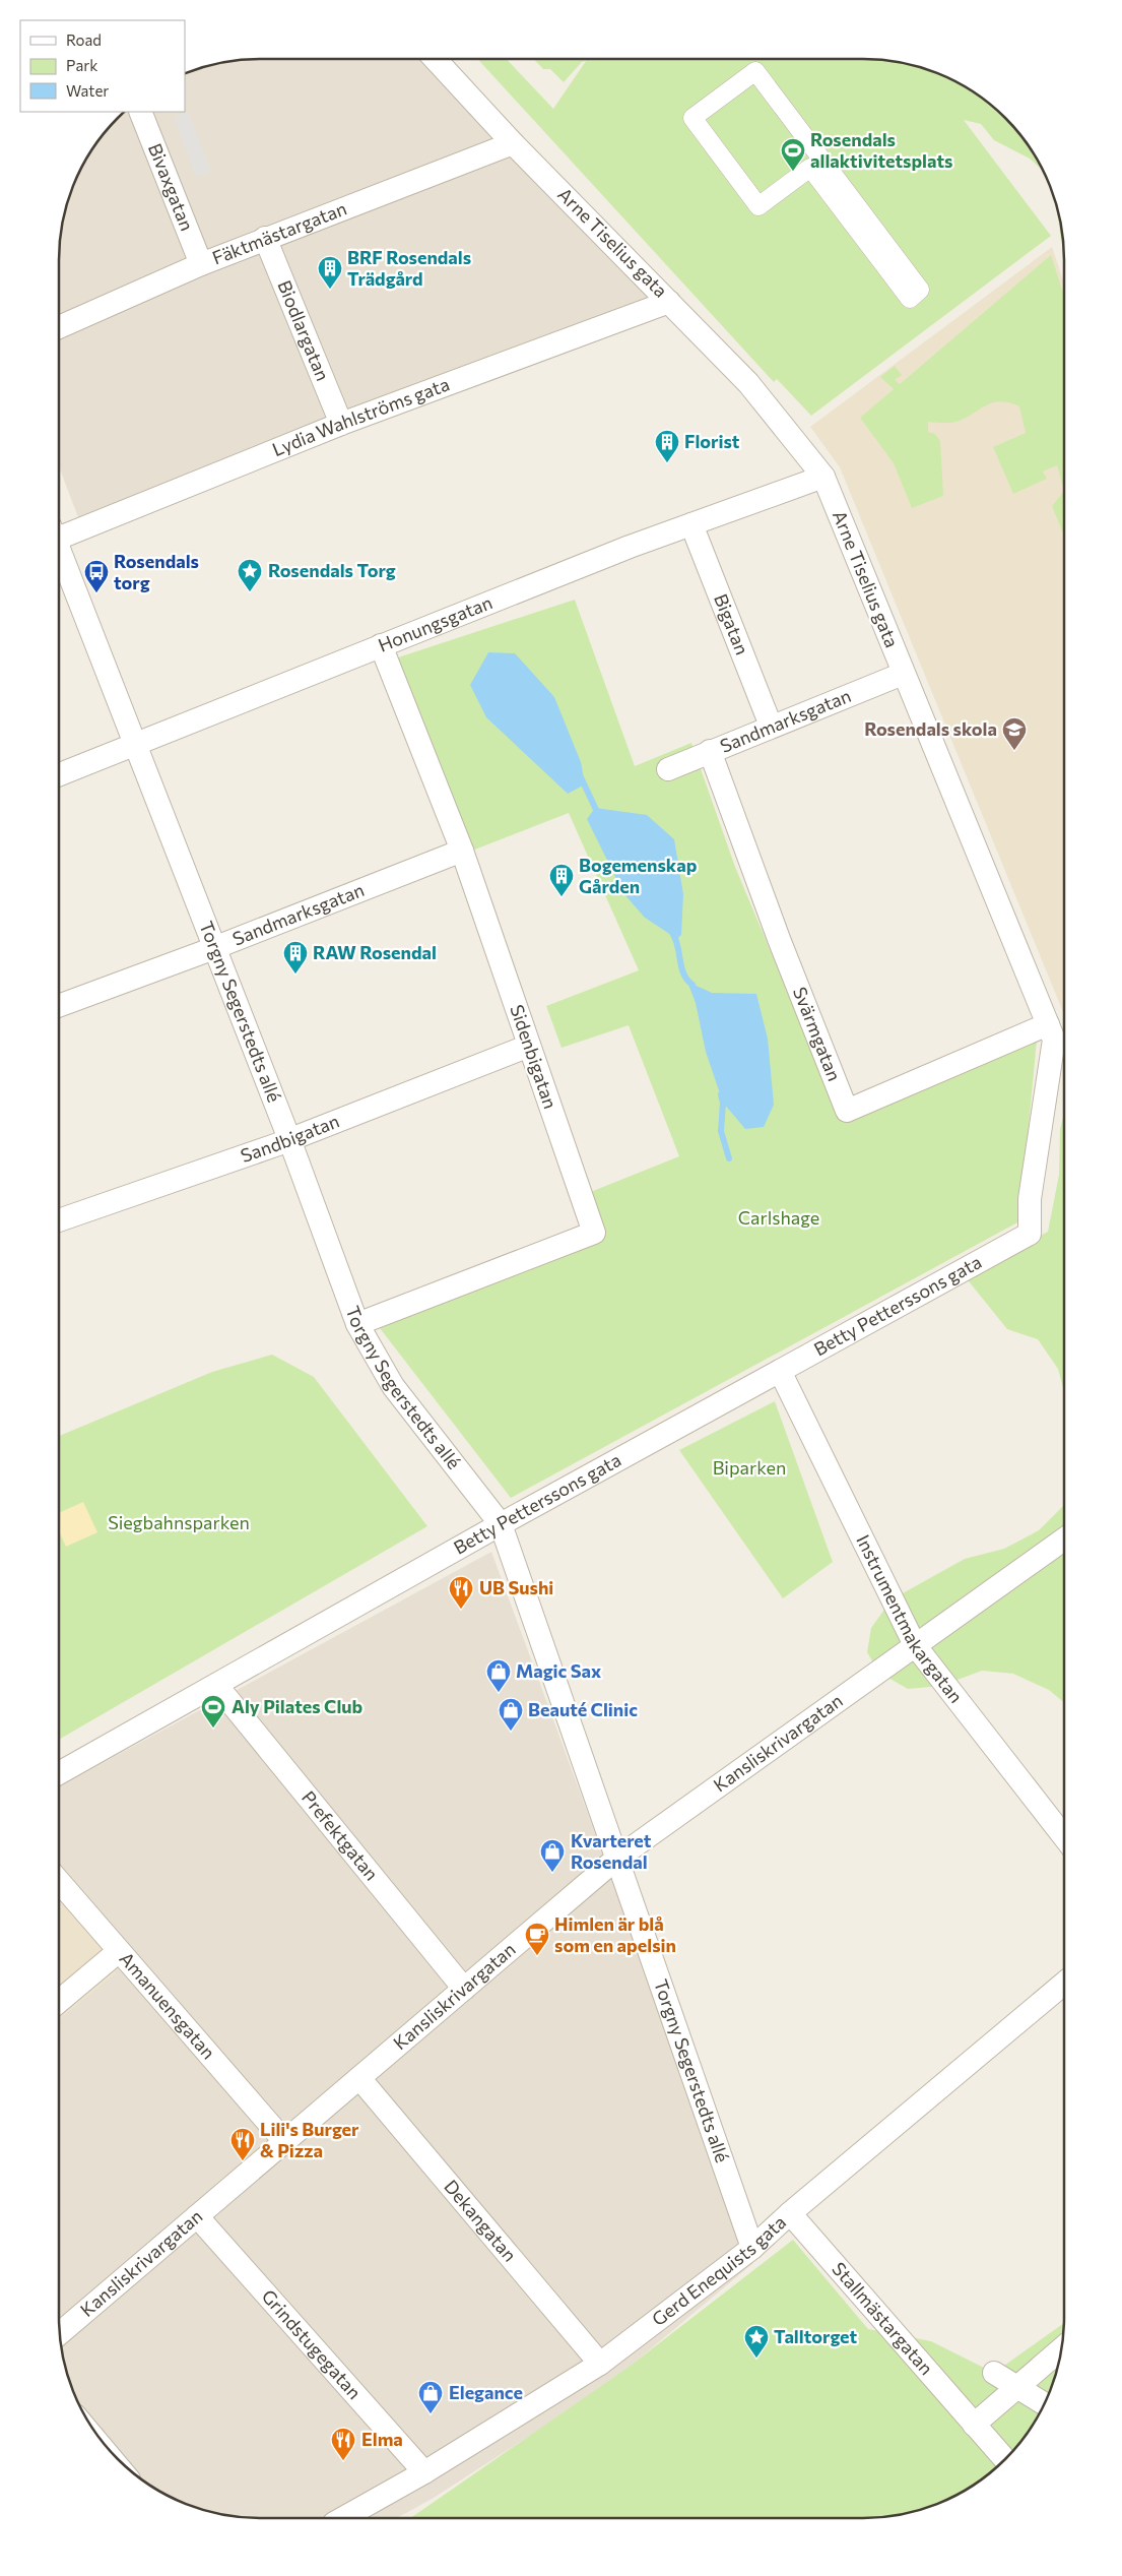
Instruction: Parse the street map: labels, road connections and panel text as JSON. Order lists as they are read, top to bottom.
{
  "streets": {
    "street": [
      "Bivaxgatan",
      "Fäktmästargatan",
      "Arne Tiselius gata",
      "Biodlargatan",
      "Lydia Wahlströms gata",
      "Honungsgatan",
      "Bigatan",
      "Sandmarksgatan",
      "Torgny Segerstedts allé",
      "Svärmgatan",
      "Sidenbigatan",
      "Sandbigatan",
      "Betty Petterssons gata",
      "Instrumentmakargatan",
      "Kansliskrivargatan",
      "Prefektgatan",
      "Amanuensgatan",
      "Dekangatan",
      "Gerd Enequists gata",
      "Stallmästargatan",
      "Grindstugegatan"
    ]
  },
  "crossings": [
    ["Bivaxgatan", "Fäktmästargatan"],
    ["Fäktmästargatan", "Arne Tiselius gata"],
    ["Fäktmästargatan", "Biodlargatan"],
    ["Arne Tiselius gata", "Lydia Wahlströms gata"],
    ["Arne Tiselius gata", "Honungsgatan"],
    ["Arne Tiselius gata", "Sandmarksgatan"],
    ["Arne Tiselius gata", "Svärmgatan"],
    ["Arne Tiselius gata", "Betty Petterssons gata"],
    ["Biodlargatan", "Lydia Wahlströms gata"],
    ["Honungsgatan", "Bigatan"],
    ["Honungsgatan", "Torgny Segerstedts allé"],
    ["Honungsgatan", "Sidenbigatan"],
    ["Bigatan", "Sandmarksgatan"],
    ["Sandmarksgatan", "Torgny Segerstedts allé"],
    ["Sandmarksgatan", "Svärmgatan"],
    ["Sandmarksgatan", "Sidenbigatan"],
    ["Torgny Segerstedts allé", "Sidenbigatan"],
    ["Torgny Segerstedts allé", "Sandbigatan"],
    ["Torgny Segerstedts allé", "Betty Petterssons gata"],
    ["Torgny Segerstedts allé", "Kansliskrivargatan"],
    ["Torgny Segerstedts allé", "Gerd Enequists gata"],
    ["Sidenbigatan", "Sandbigatan"],
    ["Betty Petterssons gata", "Instrumentmakargatan"],
    ["Betty Petterssons gata", "Prefektgatan"],
    ["Instrumentmakargatan", "Kansliskrivargatan"],
    ["Kansliskrivargatan", "Prefektgatan"],
    ["Kansliskrivargatan", "Amanuensgatan"],
    ["Kansliskrivargatan", "Dekangatan"],
    ["Kansliskrivargatan", "Grindstugegatan"],
    ["Dekangatan", "Gerd Enequists gata"],
    ["Gerd Enequists gata", "Stallmästargatan"],
    ["Gerd Enequists gata", "Grindstugegatan"]
  ],
  "parks": ["Carlshage", "Biparken", "Siegbahnsparken"],
  "places": {
    "sports": ["Rosendals allaktivitetsplats", "Aly Pilates Club"],
    "building": [
      "BRF Rosendals Trädgård",
      "Florist",
      "Bogemenskap Gården",
      "RAW Rosendal"
    ],
    "place": ["Rosendals Torg", "Talltorget"],
    "bus stop": ["Rosendals torg"],
    "school or university": ["Rosendals skola"],
    "restaurant": ["UB Sushi", "Lili's Burger & Pizza", "Elma"],
    "shop": [
      "Magic Sax",
      "Beauté Clinic",
      "Kvarteret Rosendal",
      "Elegance"
    ],
    "cafe": ["Himlen är blå som en apelsin"]
  },
  "legend": ["Road", "Park", "Water"]
}
